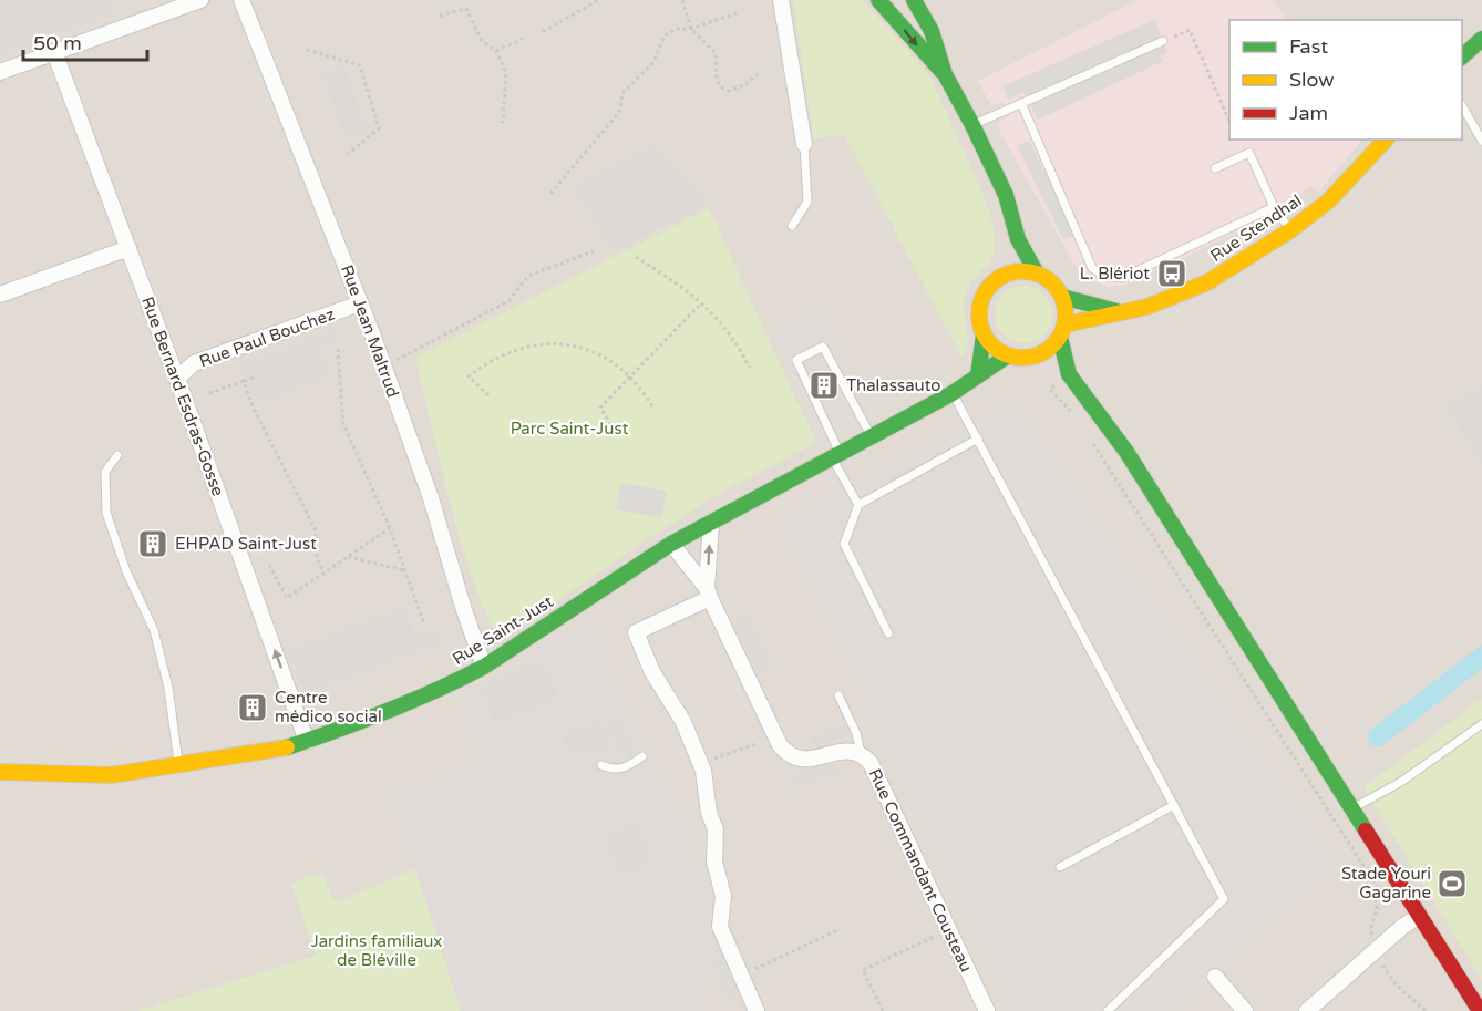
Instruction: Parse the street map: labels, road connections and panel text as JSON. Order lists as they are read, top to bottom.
{
  "streets": {
    "street": [
      "Rue Stendhal",
      "Rue Jean Maltrud",
      "Rue Paul Bouchez",
      "Rue Bernard Esdras-Gosse",
      "Rue Saint-Just",
      "Rue Commandant Cousteau"
    ]
  },
  "crossings": [
    ["Rue Stendhal", "Rue Saint-Just"],
    ["Rue Jean Maltrud", "Rue Paul Bouchez"],
    ["Rue Jean Maltrud", "Rue Saint-Just"],
    ["Rue Paul Bouchez", "Rue Bernard Esdras-Gosse"],
    ["Rue Bernard Esdras-Gosse", "Rue Saint-Just"],
    ["Rue Saint-Just", "Rue Commandant Cousteau"]
  ],
  "one_way": ["Rue Bernard Esdras-Gosse"],
  "parks": ["Parc Saint-Just", "Jardins familiaux de Bléville"],
  "places": {
    "bus stop": ["L. Blériot"],
    "building": ["Thalassauto", "EHPAD Saint-Just", "Centre médico social"],
    "sports": ["Stade Youri Gagarine"]
  },
  "legend": ["Fast", "Slow", "Jam"],
  "scale_bar": "50 m"
}
